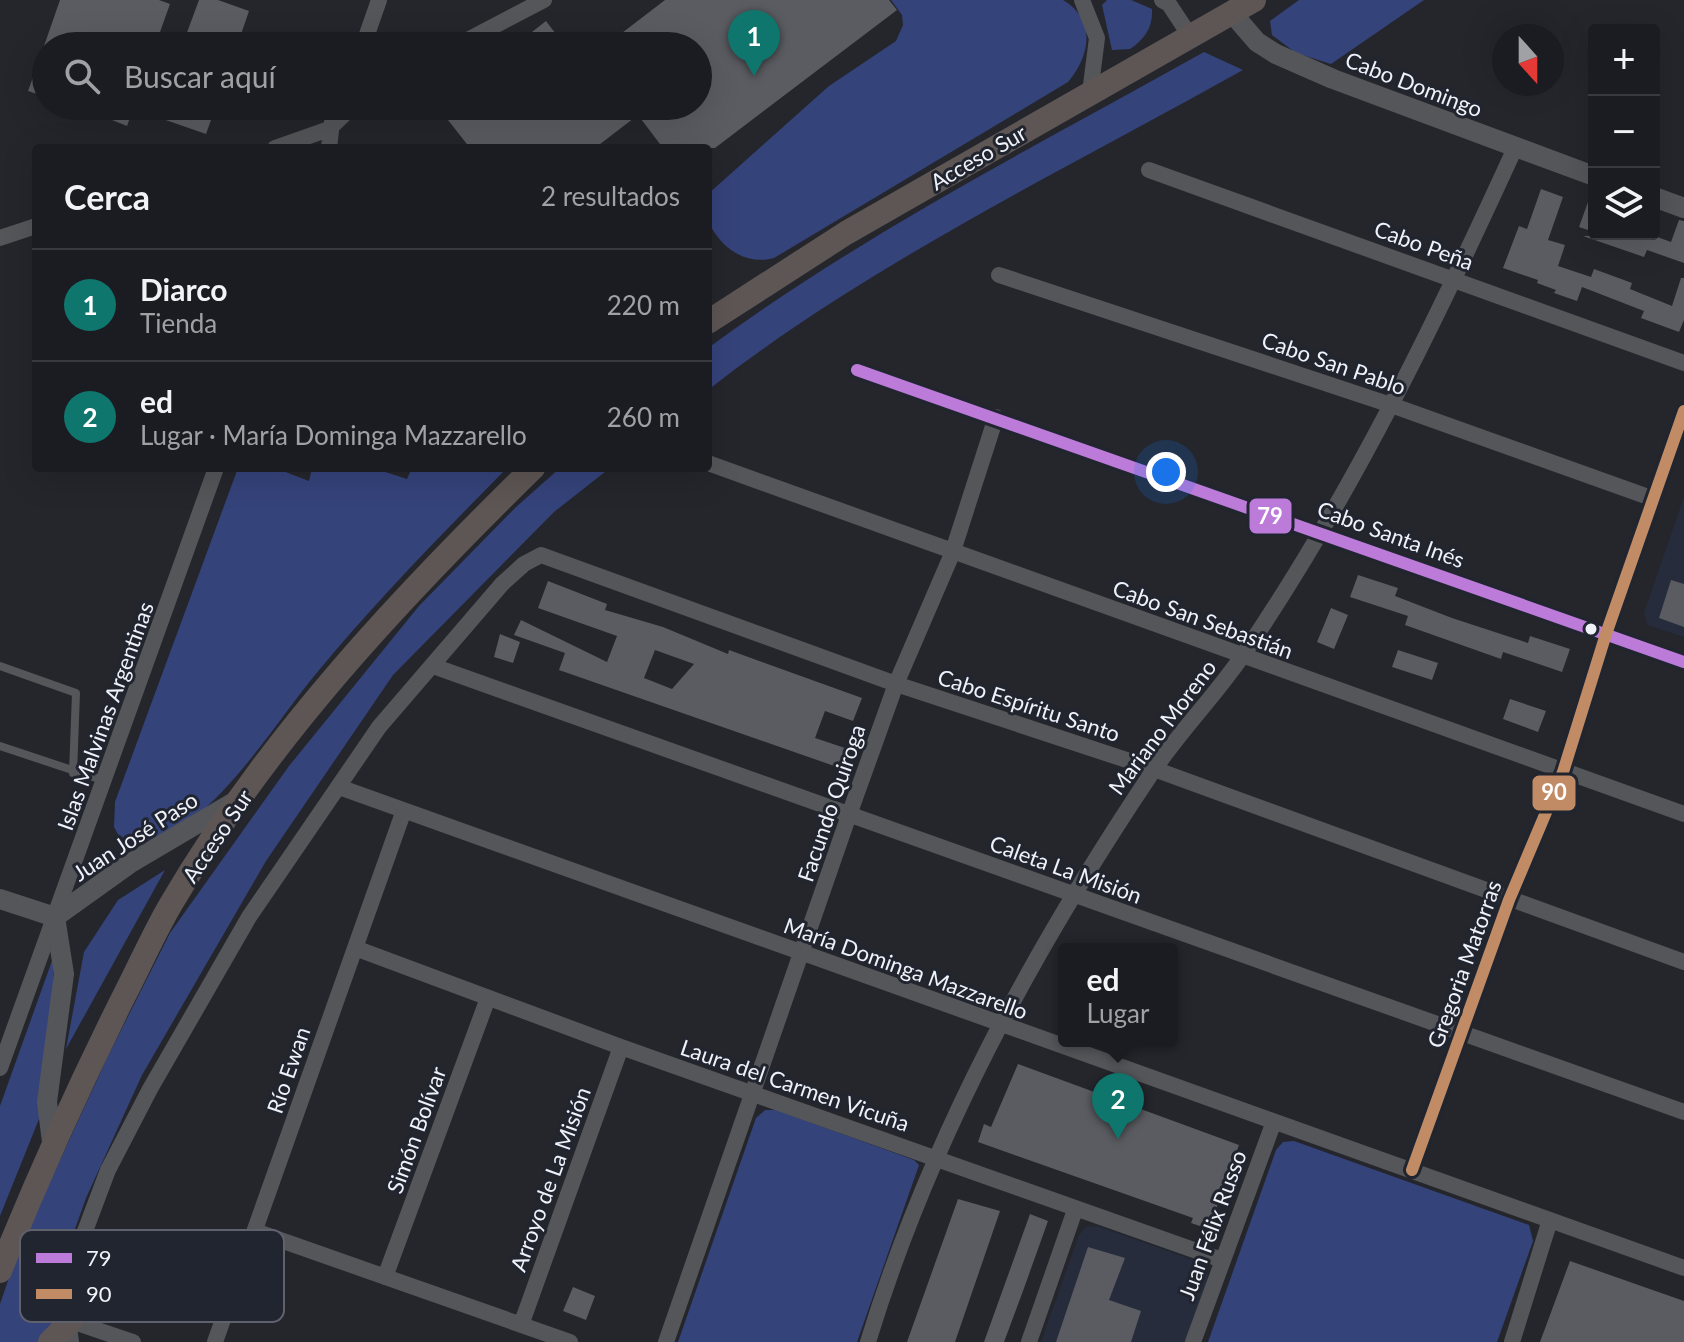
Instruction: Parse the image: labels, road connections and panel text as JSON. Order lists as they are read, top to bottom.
{
  "streets": {
    "main road": ["Acceso Sur"],
    "street": [
      "Cabo Domingo",
      "Cabo Peña",
      "Cabo San Pablo",
      "Cabo Santa Inés",
      "Cabo San Sebastián",
      "Cabo Espíritu Santo",
      "Islas Malvinas Argentinas",
      "Mariano Moreno",
      "Facundo Quiroga",
      "Juan José Paso",
      "Caleta La Misión",
      "Gregoria Matorras",
      "María Dominga Mazzarello",
      "Río Ewan",
      "Laura del Carmen Vicuña",
      "Simón Bolívar",
      "Arroyo de La Misión",
      "Juan Félix Russo"
    ]
  },
  "crossings": [
    ["Cabo Domingo", "Acceso Sur"],
    ["Cabo Domingo", "Mariano Moreno"],
    ["Acceso Sur", "Juan José Paso"],
    ["Cabo Peña", "Mariano Moreno"],
    ["Cabo San Pablo", "Mariano Moreno"],
    ["Cabo San Pablo", "Gregoria Matorras"],
    ["Cabo Santa Inés", "Mariano Moreno"],
    ["Cabo Santa Inés", "Facundo Quiroga"],
    ["Cabo Santa Inés", "Gregoria Matorras"],
    ["Cabo San Sebastián", "Mariano Moreno"],
    ["Cabo San Sebastián", "Facundo Quiroga"],
    ["Cabo San Sebastián", "Gregoria Matorras"],
    ["Cabo Espíritu Santo", "Mariano Moreno"],
    ["Cabo Espíritu Santo", "Facundo Quiroga"],
    ["Cabo Espíritu Santo", "Caleta La Misión"],
    ["Cabo Espíritu Santo", "Gregoria Matorras"],
    ["Islas Malvinas Argentinas", "Juan José Paso"],
    ["Mariano Moreno", "Caleta La Misión"],
    ["Mariano Moreno", "María Dominga Mazzarello"],
    ["Mariano Moreno", "Laura del Carmen Vicuña"],
    ["Facundo Quiroga", "Caleta La Misión"],
    ["Facundo Quiroga", "María Dominga Mazzarello"],
    ["Facundo Quiroga", "Laura del Carmen Vicuña"],
    ["Caleta La Misión", "Gregoria Matorras"],
    ["Gregoria Matorras", "María Dominga Mazzarello"],
    ["María Dominga Mazzarello", "Río Ewan"],
    ["María Dominga Mazzarello", "Juan Félix Russo"],
    ["Río Ewan", "Laura del Carmen Vicuña"],
    ["Laura del Carmen Vicuña", "Simón Bolívar"],
    ["Laura del Carmen Vicuña", "Arroyo de La Misión"],
    ["Laura del Carmen Vicuña", "Juan Félix Russo"]
  ],
  "lines": ["transit line 79", "transit line 90"],
  "legend": ["79", "90"],
  "north": "bottom",
  "page": {
    "pins": ["1", "2"],
    "map_buttons": ["+", "−"],
    "search": "Buscar aquí",
    "heading": ["Cerca", "2 resultados"],
    "list": [
      {
        "mark": "1",
        "name": "Diarco",
        "note": "Tienda",
        "value": "220 m"
      },
      {
        "mark": "2",
        "name": "ed",
        "note": "Lugar · María Dominga Mazzarello",
        "value": "260 m"
      }
    ],
    "popup": ["ed", "Lugar"]
  }
}
